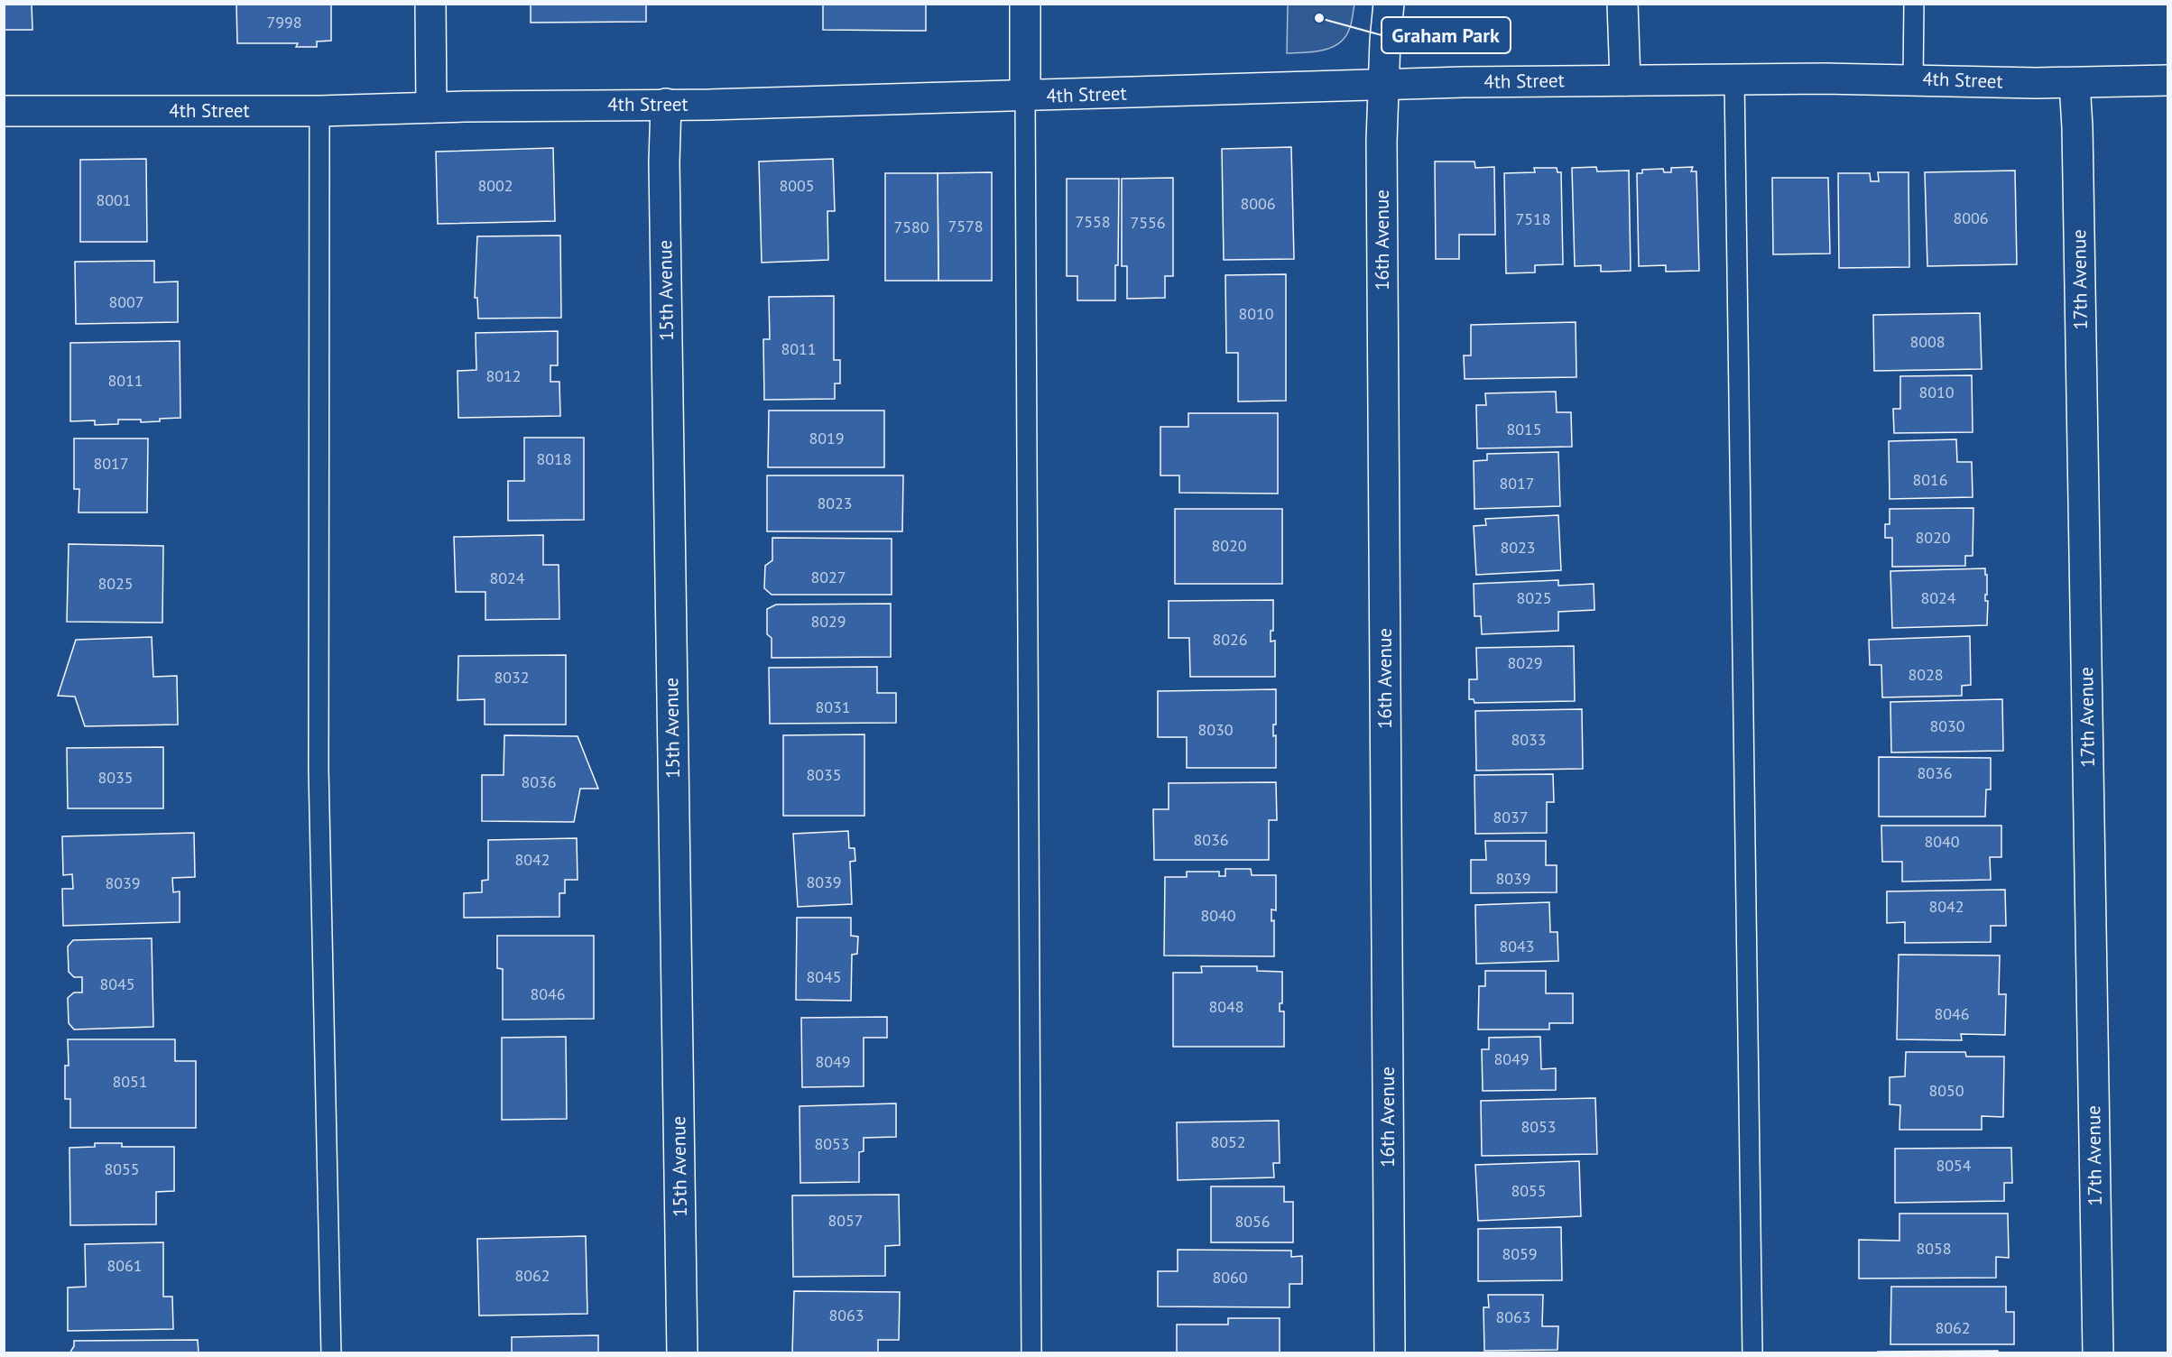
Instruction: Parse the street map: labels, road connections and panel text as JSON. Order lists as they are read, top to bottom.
{
  "streets": {
    "street": [
      "4th Street",
      "16th Avenue",
      "17th Avenue",
      "15th Avenue"
    ]
  },
  "crossings": [
    ["4th Street", "16th Avenue"],
    ["4th Street", "17th Avenue"],
    ["4th Street", "15th Avenue"]
  ],
  "places": ["Graham Park"],
  "house_numbers": [
    "7998",
    "8002",
    "8005",
    "8001",
    "8006",
    "8006",
    "7518",
    "7558",
    "7556",
    "7578",
    "7580",
    "8007",
    "8010",
    "8008",
    "8011",
    "8012",
    "8011",
    "8010",
    "8015",
    "8019",
    "8018",
    "8017",
    "8016",
    "8017",
    "8023",
    "8020",
    "8020",
    "8023",
    "8027",
    "8024",
    "8025",
    "8025",
    "8024",
    "8029",
    "8026",
    "8029",
    "8028",
    "8032",
    "8031",
    "8030",
    "8030",
    "8033",
    "8036",
    "8035",
    "8035",
    "8036",
    "8037",
    "8036",
    "8040",
    "8042",
    "8039",
    "8039",
    "8039",
    "8042",
    "8040",
    "8043",
    "8045",
    "8045",
    "8046",
    "8048",
    "8046",
    "8049",
    "8049",
    "8051",
    "8050",
    "8053",
    "8052",
    "8053",
    "8054",
    "8055",
    "8055",
    "8057",
    "8056",
    "8058",
    "8059",
    "8061",
    "8062",
    "8060",
    "8063",
    "8063",
    "8062"
  ]
}
